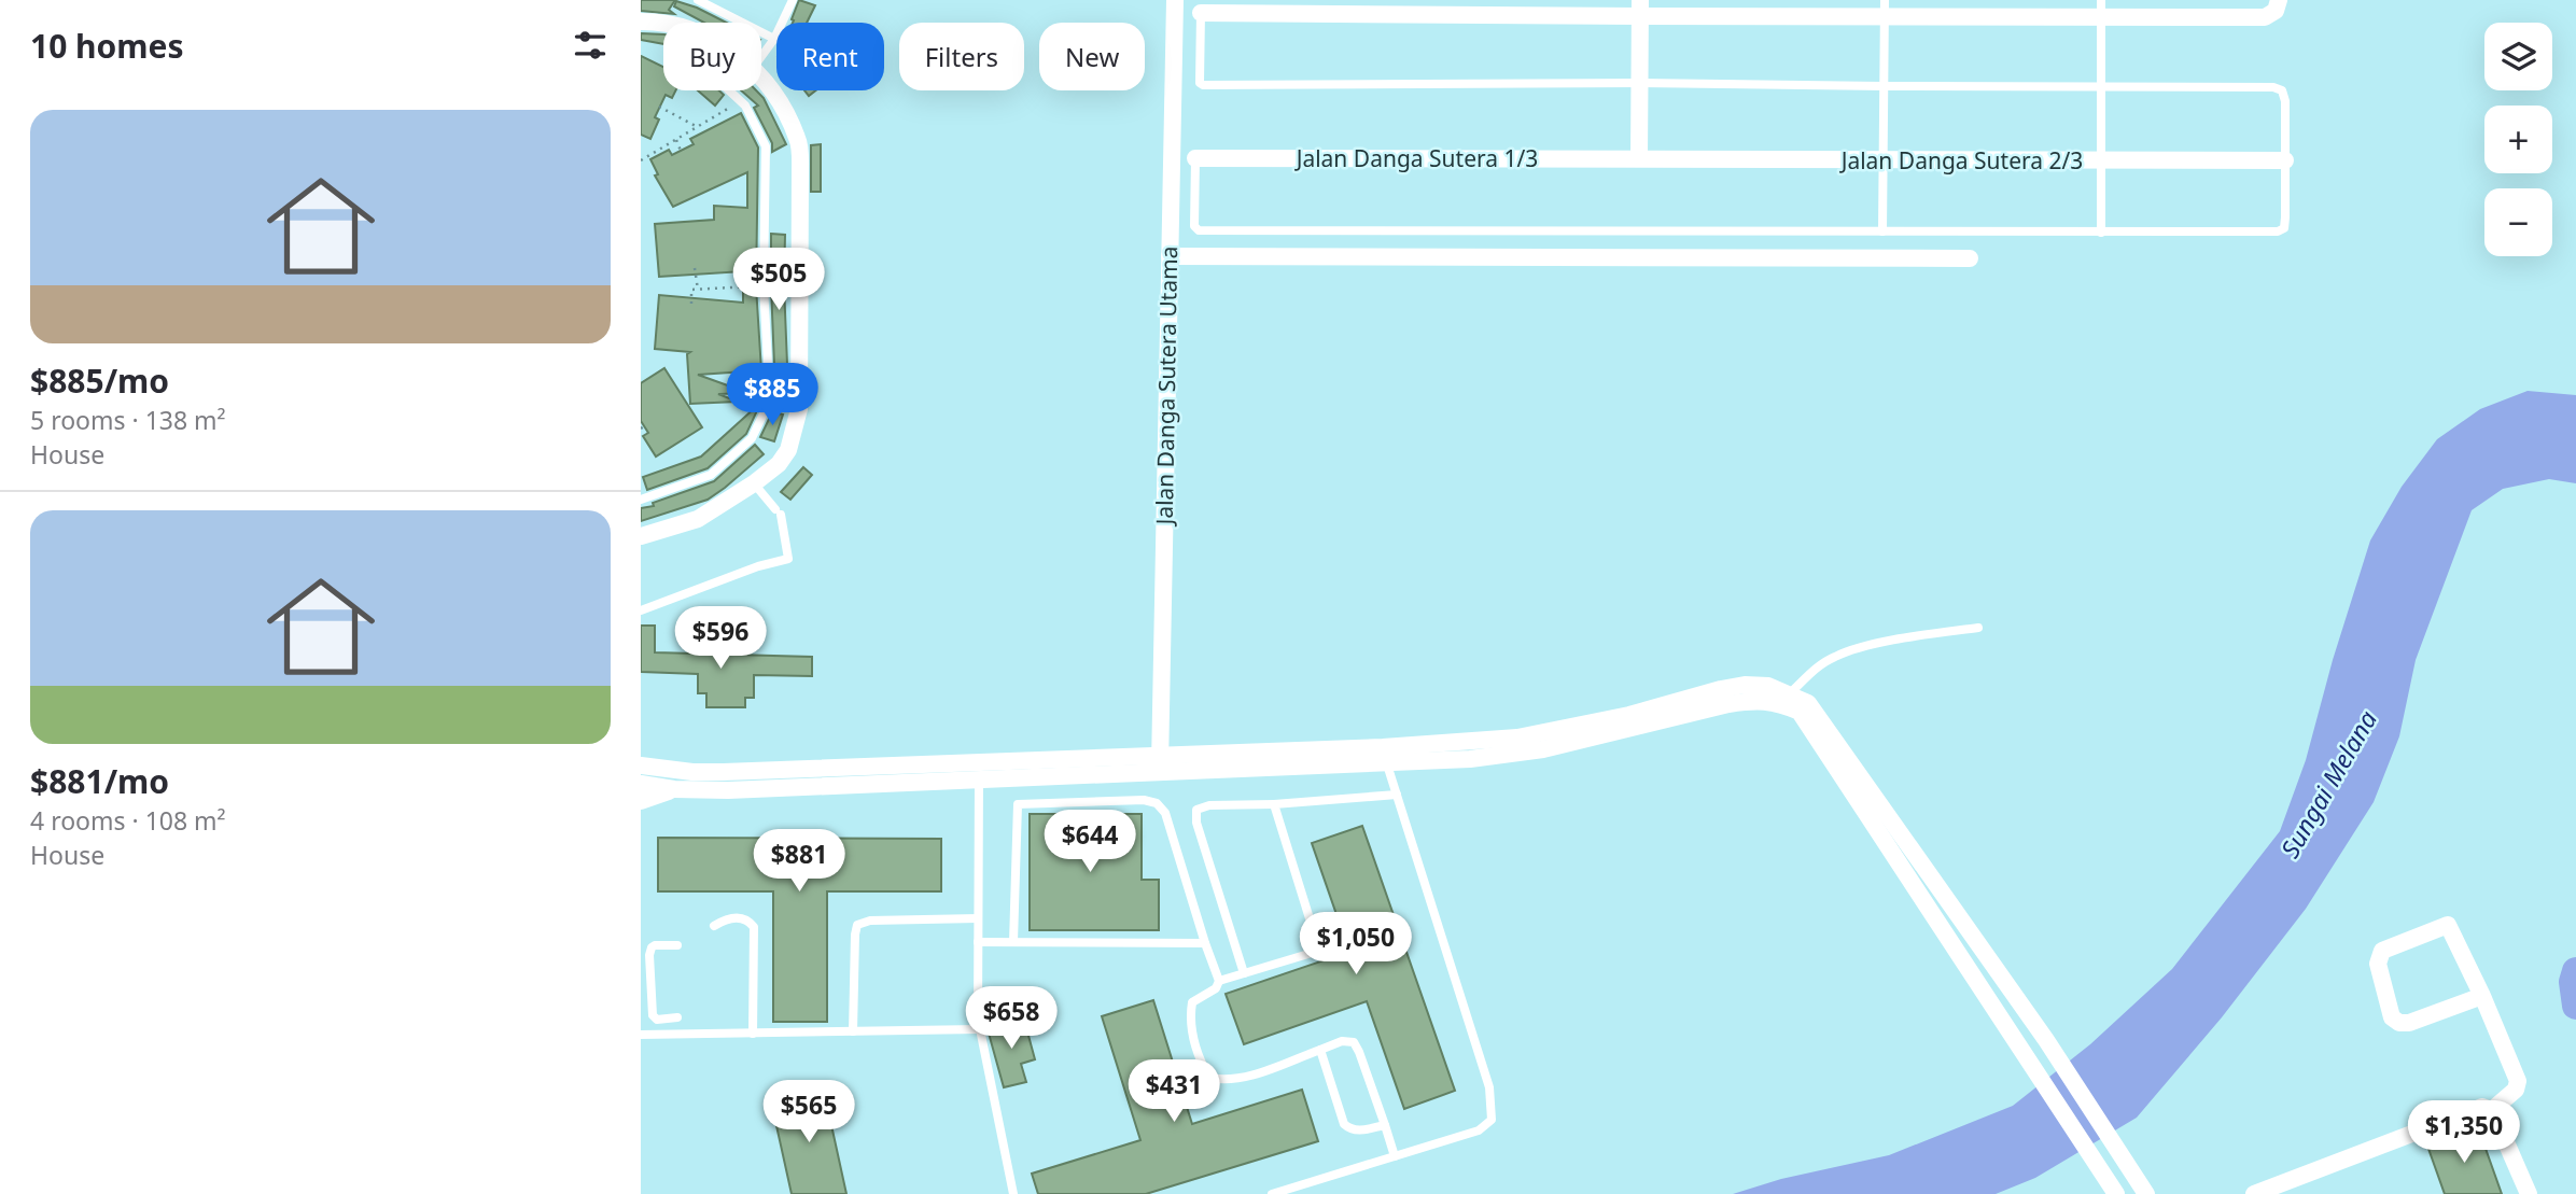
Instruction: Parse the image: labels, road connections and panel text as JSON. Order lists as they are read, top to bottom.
{
  "streets": {
    "street": ["Jalan Danga Sutera 1/3", "Jalan Danga Sutera 2/3", "Jalan Danga Sutera Utama"]
  },
  "crossings": [
    ["Jalan Danga Sutera 1/3", "Jalan Danga Sutera 2/3"]
  ],
  "water": ["Sungai Melana"],
  "page": {
    "heading": "10 homes",
    "map_buttons": ["+", "−"],
    "chip": [
      "Buy",
      "Rent",
      "Filters",
      "New"
    ],
    "list": [
      {
        "name": "$885/mo",
        "note": "5 rooms · 138 m² · House"
      },
      {
        "name": "$881/mo",
        "note": "4 rooms · 108 m² · House"
      }
    ],
    "price": [
      "$505",
      "$885",
      "$596",
      "$644",
      "$881",
      "$1,050",
      "$658",
      "$431",
      "$565",
      "$1,350"
    ]
  }
}
